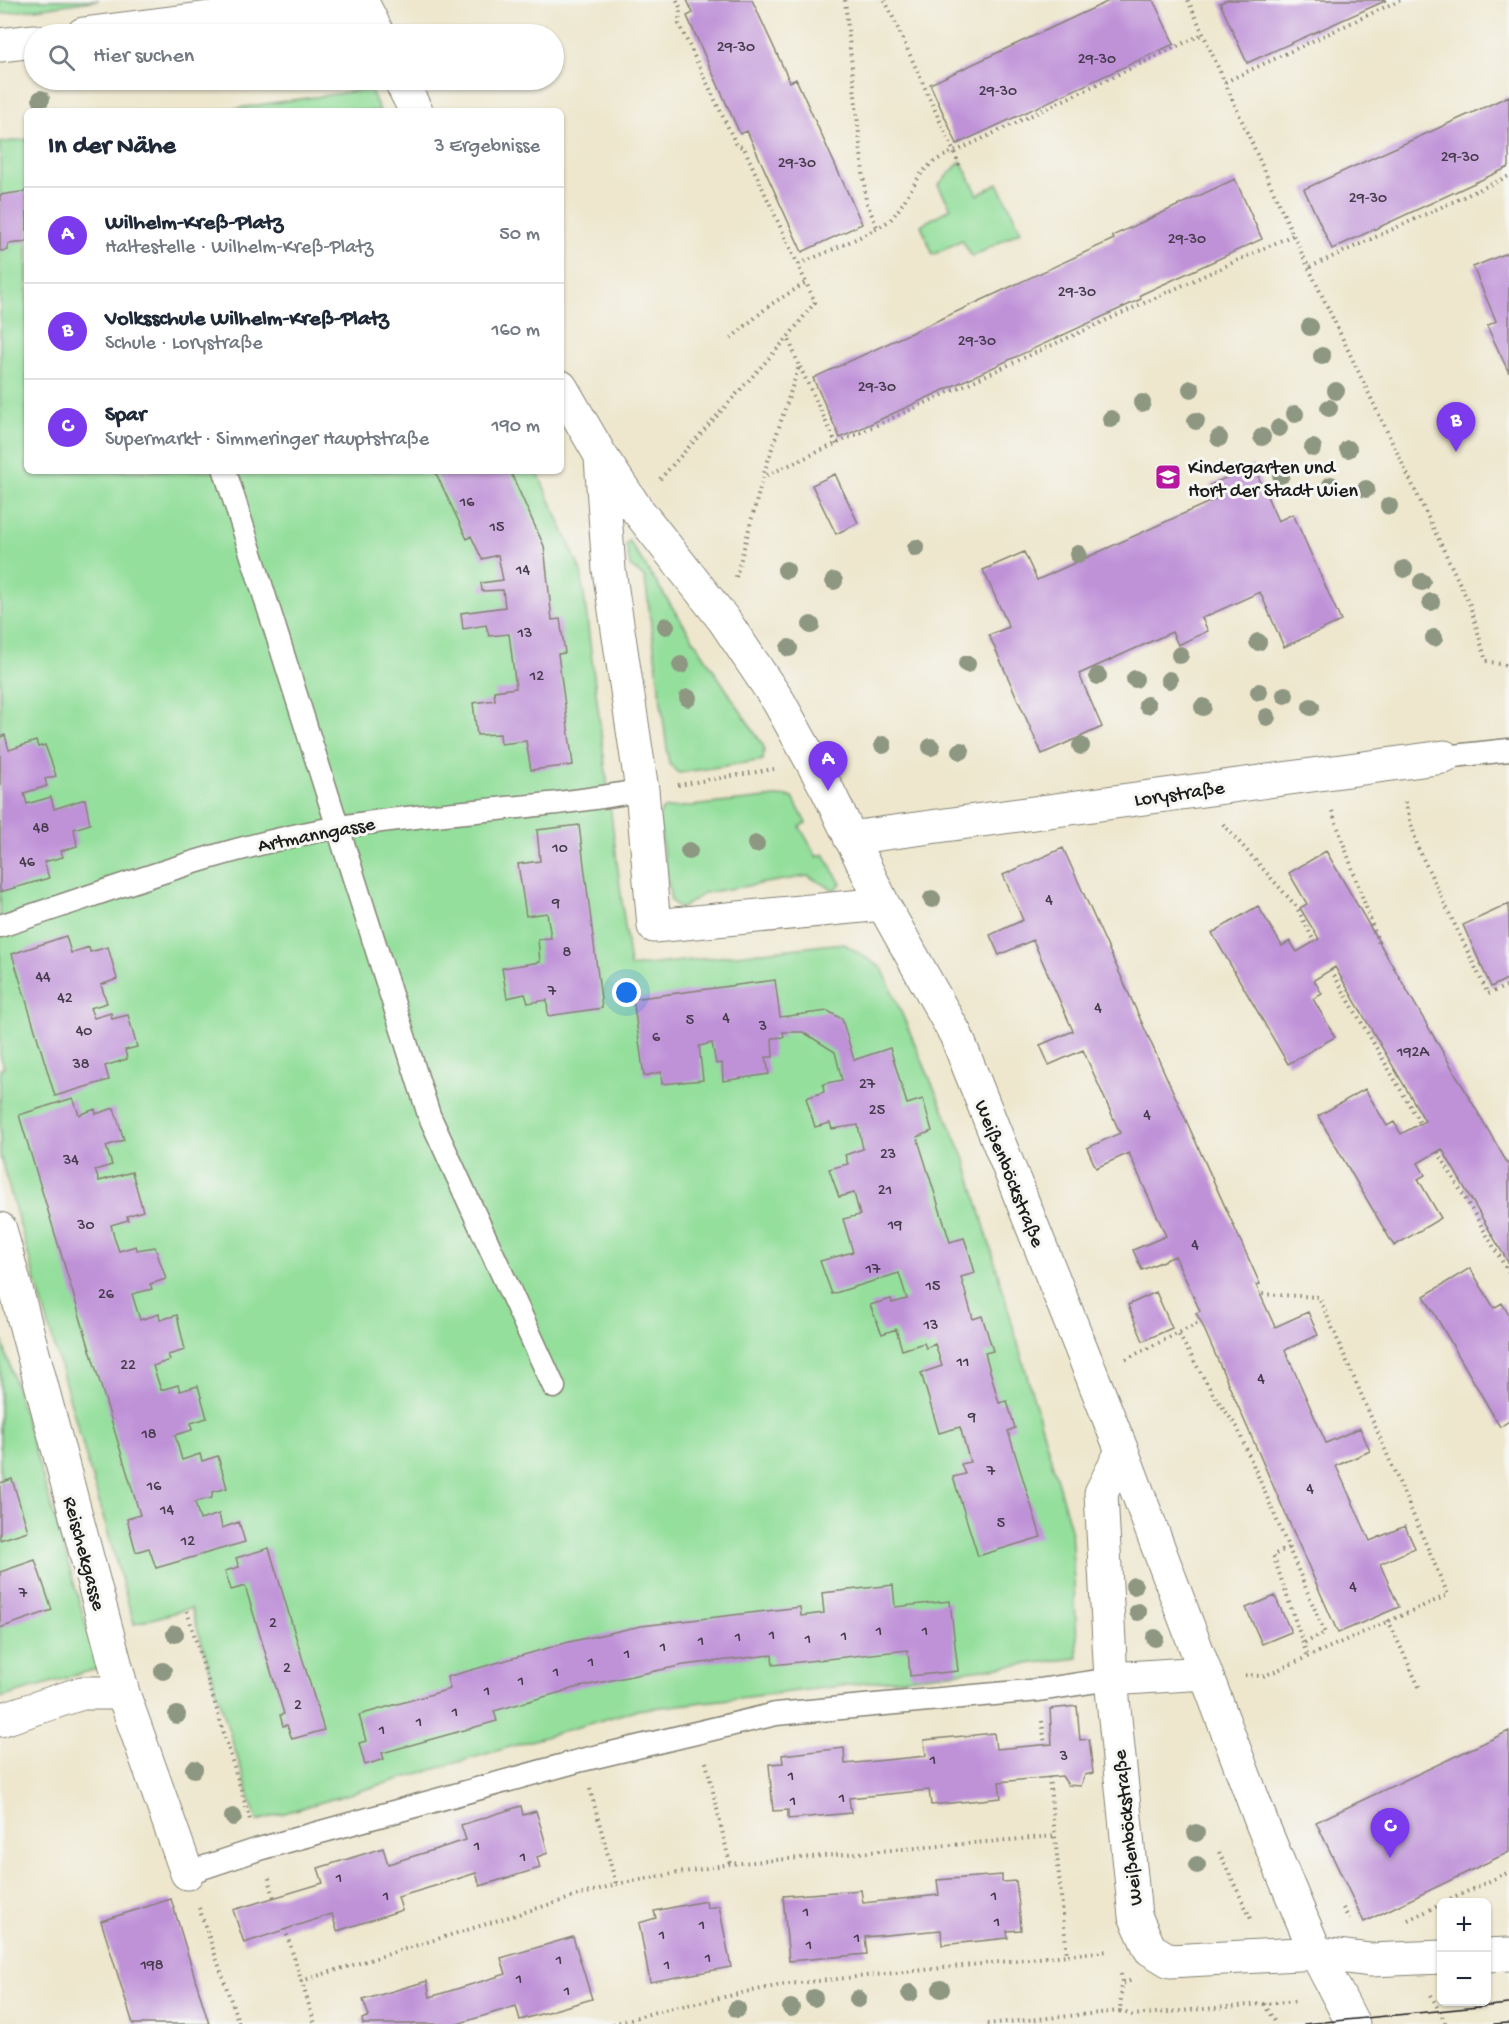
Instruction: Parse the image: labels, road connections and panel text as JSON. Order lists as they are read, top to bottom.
{
  "streets": {
    "street": ["Lorystraße", "Weißenböckstraße", "Reischekgasse"],
    "lane": ["Artmanngasse"]
  },
  "crossings": [
    ["Lorystraße", "Weißenböckstraße"]
  ],
  "places": {
    "school or university": ["Kindergarten und Hort der Stadt Wien"]
  },
  "house_numbers": [
    "29-30",
    "29-30",
    "29-30",
    "29-30",
    "29-30",
    "29-30",
    "29-30",
    "29-30",
    "29-30",
    "29-30",
    "16",
    "15",
    "14",
    "13",
    "12",
    "48",
    "10",
    "46",
    "4",
    "9",
    "8",
    "44",
    "7",
    "42",
    "4",
    "4",
    "5",
    "3",
    "40",
    "6",
    "192A",
    "38",
    "27",
    "25",
    "4",
    "23",
    "34",
    "21",
    "30",
    "19",
    "4",
    "17",
    "15",
    "26",
    "13",
    "11",
    "22",
    "4",
    "9",
    "18",
    "7",
    "16",
    "4",
    "14",
    "5",
    "12",
    "4",
    "7",
    "2",
    "1",
    "1",
    "1",
    "1",
    "1",
    "1",
    "1",
    "1",
    "1",
    "1",
    "2",
    "1",
    "1",
    "1",
    "2",
    "1",
    "1",
    "1",
    "3",
    "1",
    "1",
    "1",
    "1",
    "1",
    "1",
    "1",
    "1",
    "1",
    "1",
    "1",
    "1",
    "1",
    "1",
    "1",
    "1",
    "1",
    "198",
    "1",
    "1",
    "1"
  ],
  "page": {
    "search": "Hier suchen",
    "heading": ["In der Nähe", "3 Ergebnisse"],
    "list": [
      {
        "mark": "A",
        "name": "Wilhelm-Kreß-Platz",
        "note": "Haltestelle · Wilhelm-Kreß-Platz",
        "value": "50 m"
      },
      {
        "mark": "B",
        "name": "Volksschule Wilhelm-Kreß-Platz",
        "note": "Schule · Lorystraße",
        "value": "160 m"
      },
      {
        "mark": "C",
        "name": "Spar",
        "note": "Supermarkt · Simmeringer Hauptstraße",
        "value": "190 m"
      }
    ],
    "pins": ["B", "A", "C"],
    "map_buttons": ["+", "−"]
  }
}
